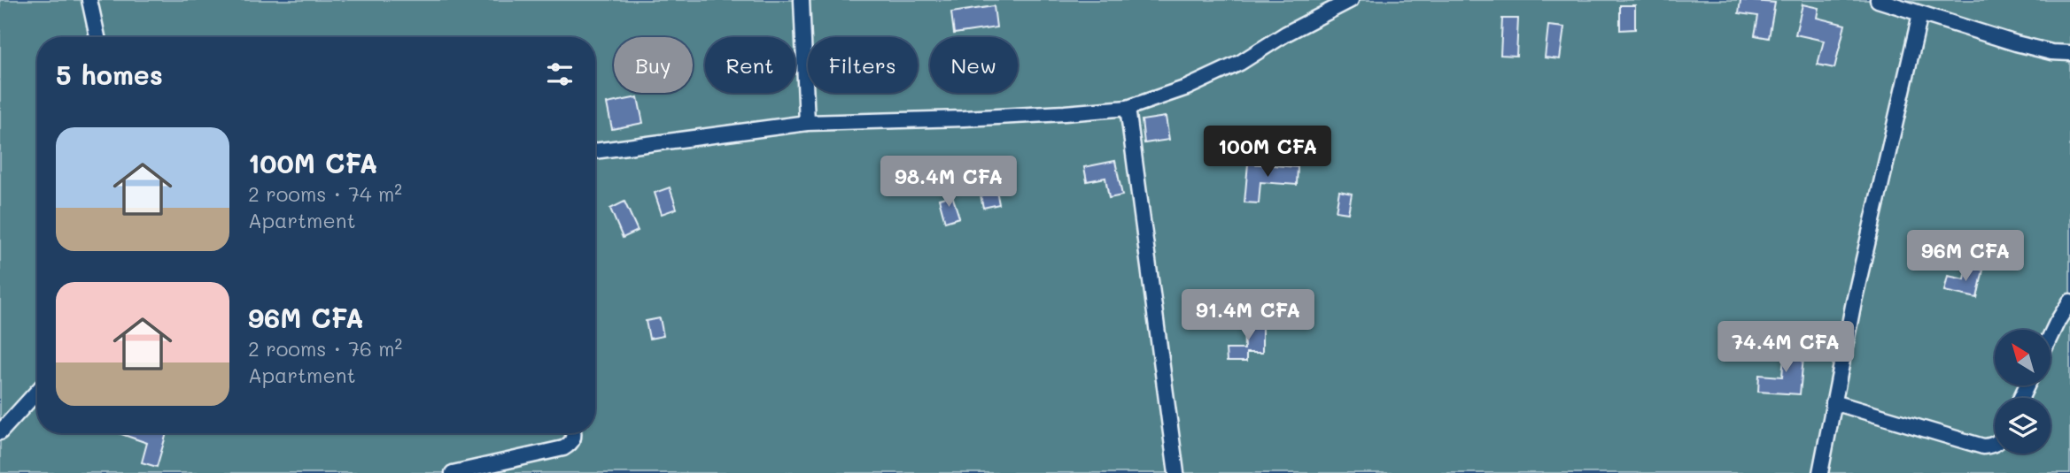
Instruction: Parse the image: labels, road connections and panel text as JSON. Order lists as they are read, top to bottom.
{
  "north": "top left",
  "page": {
    "chip": [
      "Buy",
      "Rent",
      "Filters",
      "New"
    ],
    "heading": "5 homes",
    "list": [
      {
        "name": "100M CFA",
        "note": "2 rooms · 74 m² · Apartment"
      },
      {
        "name": "96M CFA",
        "note": "2 rooms · 76 m² · Apartment"
      }
    ],
    "price": [
      "100M CFA",
      "98.4M CFA",
      "96M CFA",
      "91.4M CFA",
      "74.4M CFA"
    ]
  }
}
